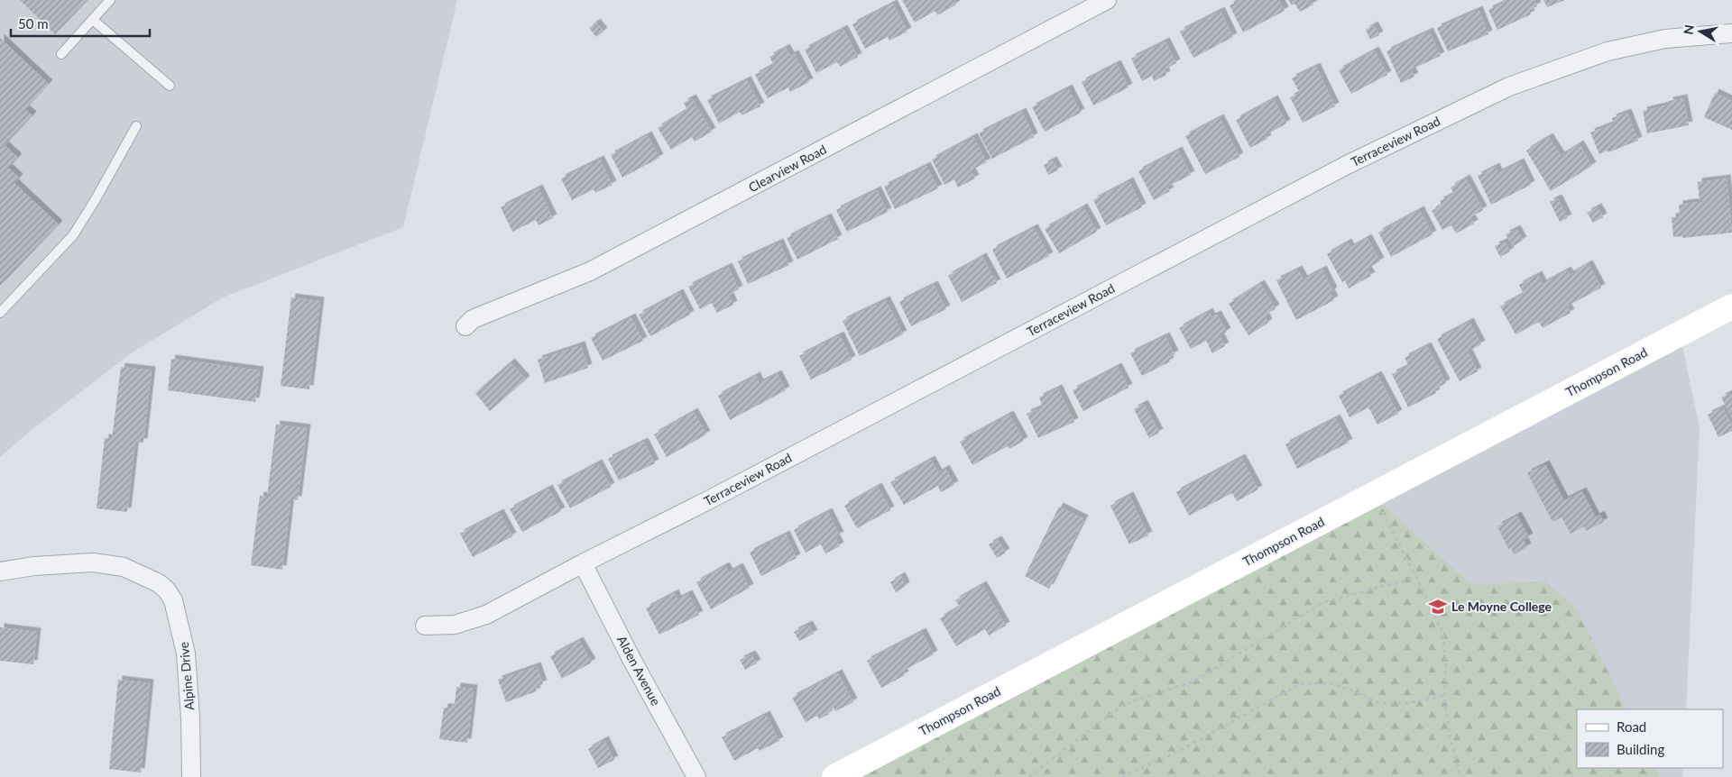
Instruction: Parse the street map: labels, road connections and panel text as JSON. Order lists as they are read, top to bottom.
{
  "streets": {
    "street": [
      "Terraceview Road",
      "Clearview Road",
      "Thompson Road",
      "Alden Avenue",
      "Alpine Drive"
    ]
  },
  "crossings": [
    ["Terraceview Road", "Alden Avenue"]
  ],
  "places": {
    "school or university": ["Le Moyne College"]
  },
  "legend": ["Road", "Building"],
  "scale_bar": "50 m",
  "north": "left"
}
